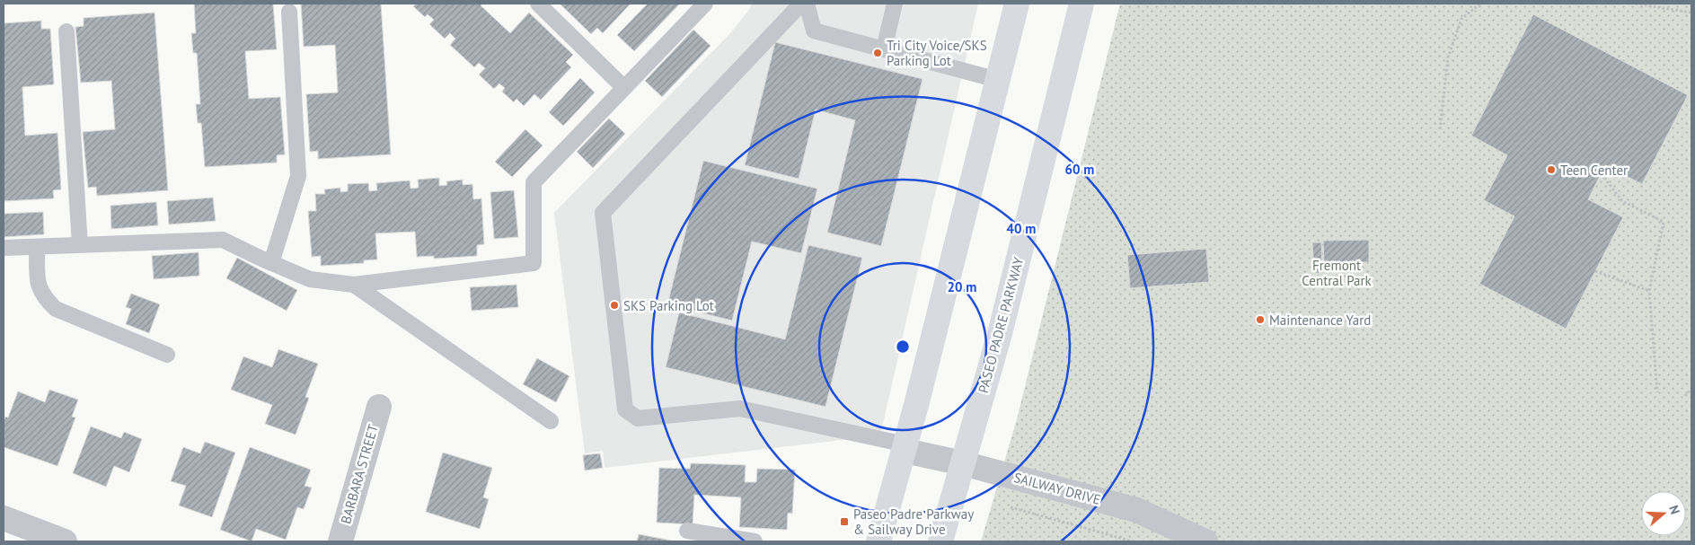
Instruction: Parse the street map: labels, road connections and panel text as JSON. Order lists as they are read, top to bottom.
{
  "streets": {
    "main road": ["PASEO PADRE PARKWAY"],
    "street": ["BARBARA STREET", "SAILWAY DRIVE"]
  },
  "crossings": [
    ["PASEO PADRE PARKWAY", "SAILWAY DRIVE"]
  ],
  "parks": ["Fremont Central Park"],
  "places": {
    "other": [
      "Tri City Voice/SKS Parking Lot",
      "Teen Center",
      "SKS Parking Lot",
      "Maintenance Yard"
    ],
    "transit": ["Paseo Padre Parkway & Sailway Drive"]
  },
  "north": "right",
  "rings": ["60 m", "40 m", "20 m"]
}
